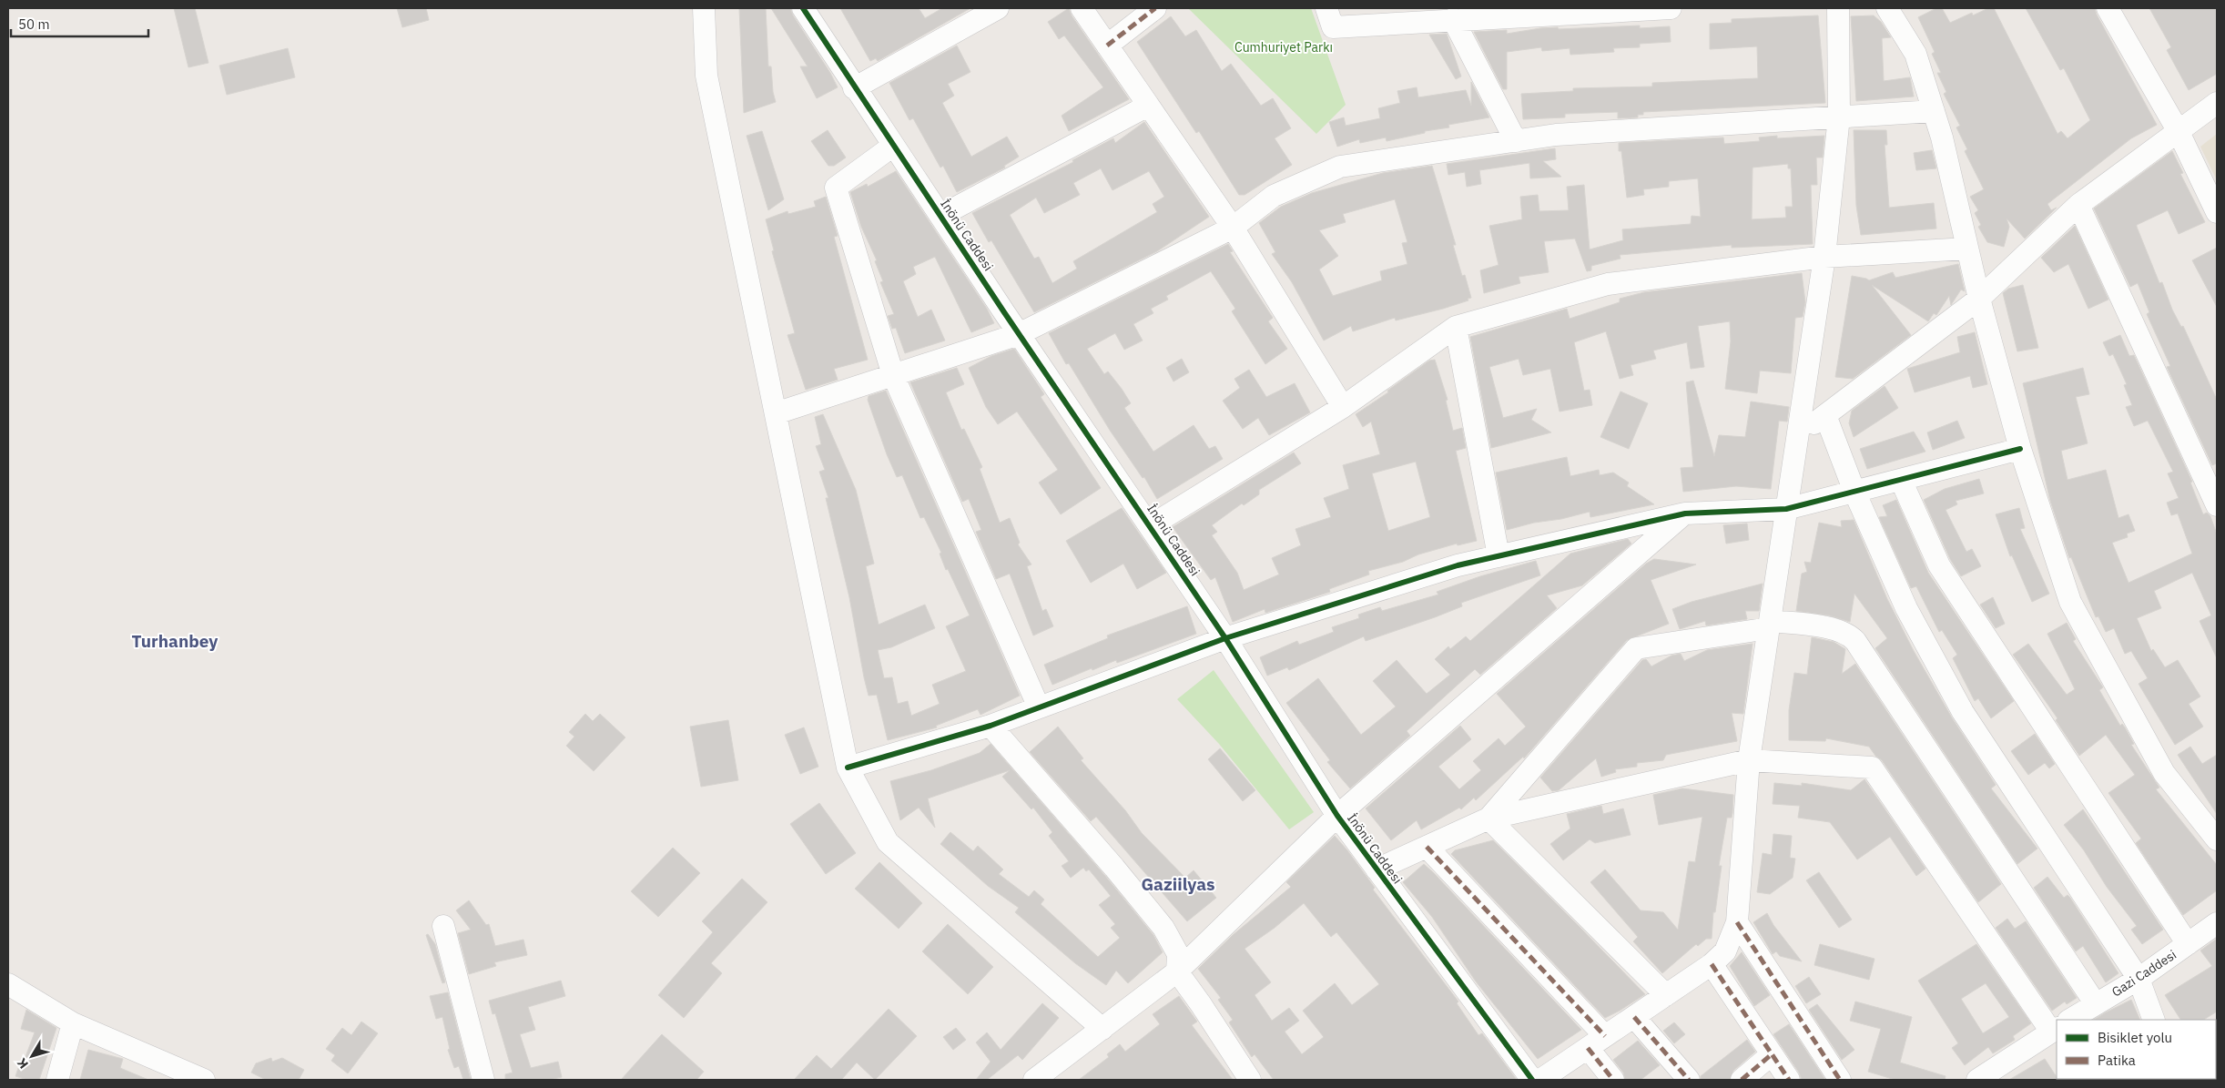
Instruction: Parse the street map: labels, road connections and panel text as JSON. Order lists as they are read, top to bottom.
{
  "streets": {
    "street": ["İnönü Caddesi", "Gazi Caddesi"]
  },
  "districts": ["Turhanbey", "Gaziilyas"],
  "parks": ["Cumhuriyet Parkı"],
  "legend": ["Bisiklet yolu", "Patika"],
  "scale_bar": "50 m",
  "north": "bottom left"
}
